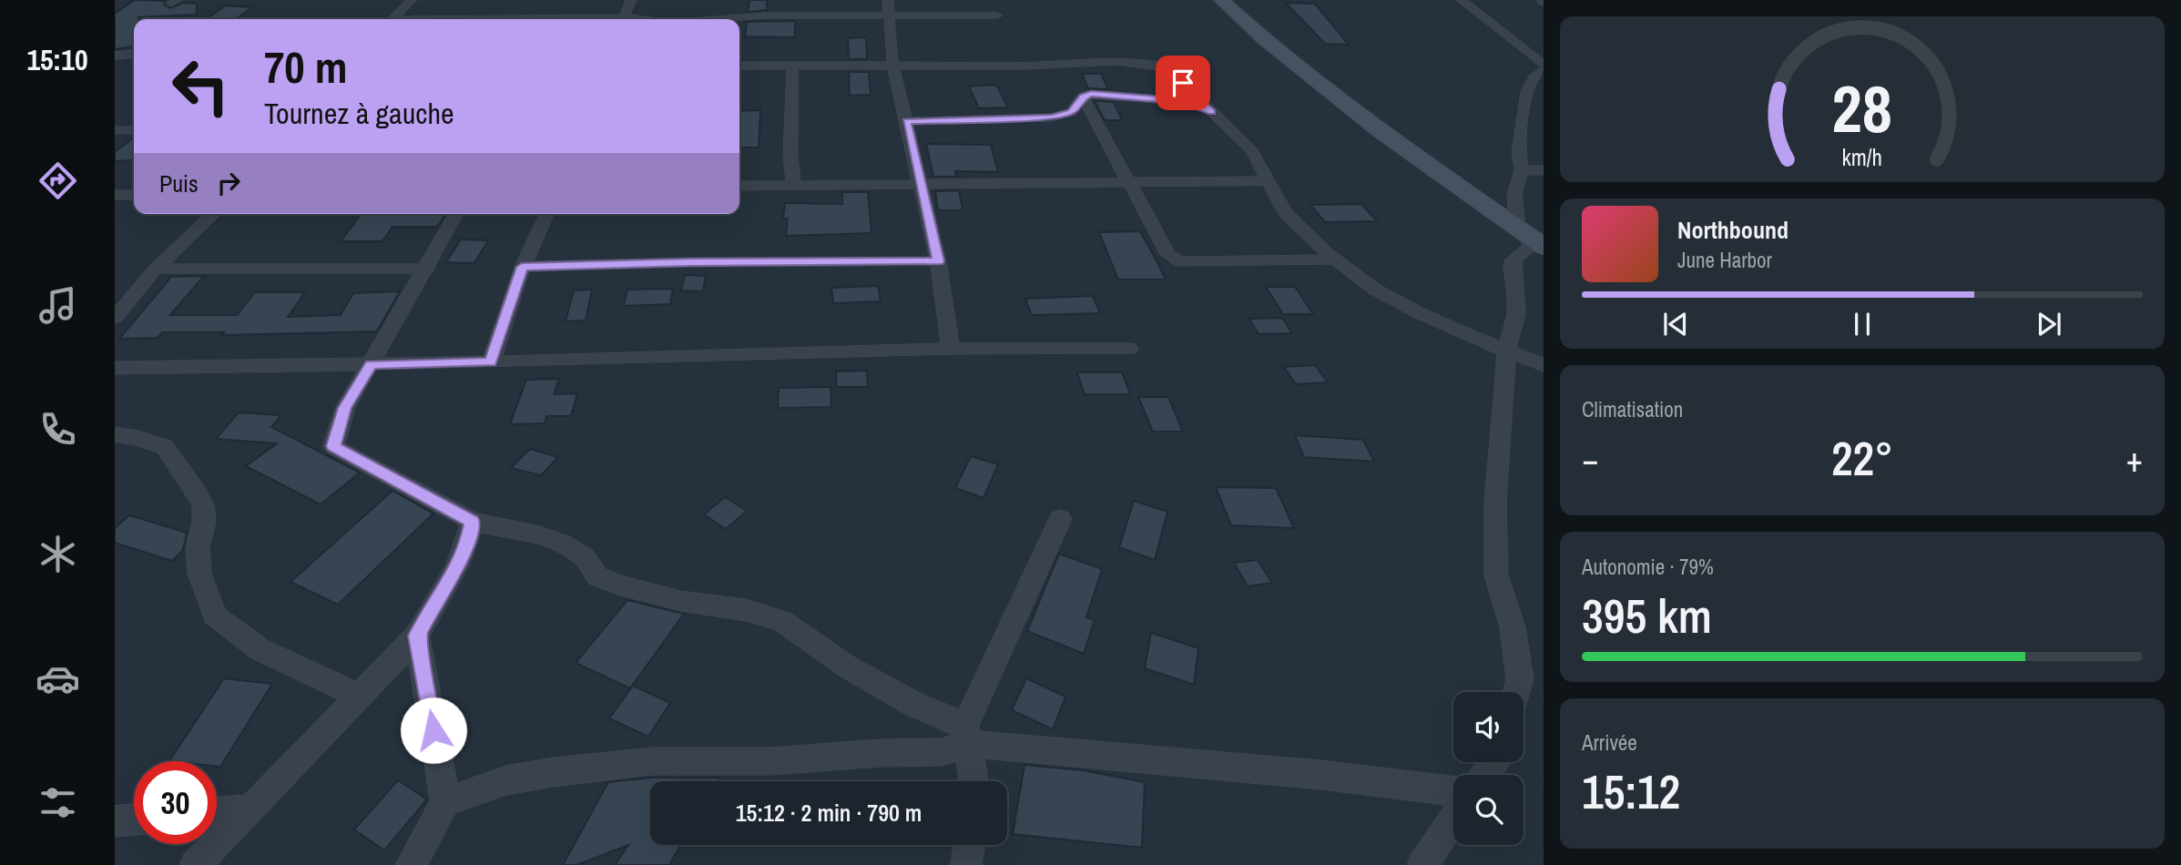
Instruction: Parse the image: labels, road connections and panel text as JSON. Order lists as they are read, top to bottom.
{
  "page": {
    "tabs": "15:10",
    "turn": ["70 m", "Tournez à gauche"],
    "then": "Puis",
    "song": ["Northbound", "June Harbor"],
    "tile": [
      "Climatisation",
      ["Autonomie · 79%", "395 km"],
      ["Arrivée", "15:12"]
    ],
    "heat": ["−", "22°", "+"],
    "limit": "30",
    "trip": "15:12 · 2 min · 790 m",
    "gauge": ["28", "km/h"]
  }
}
